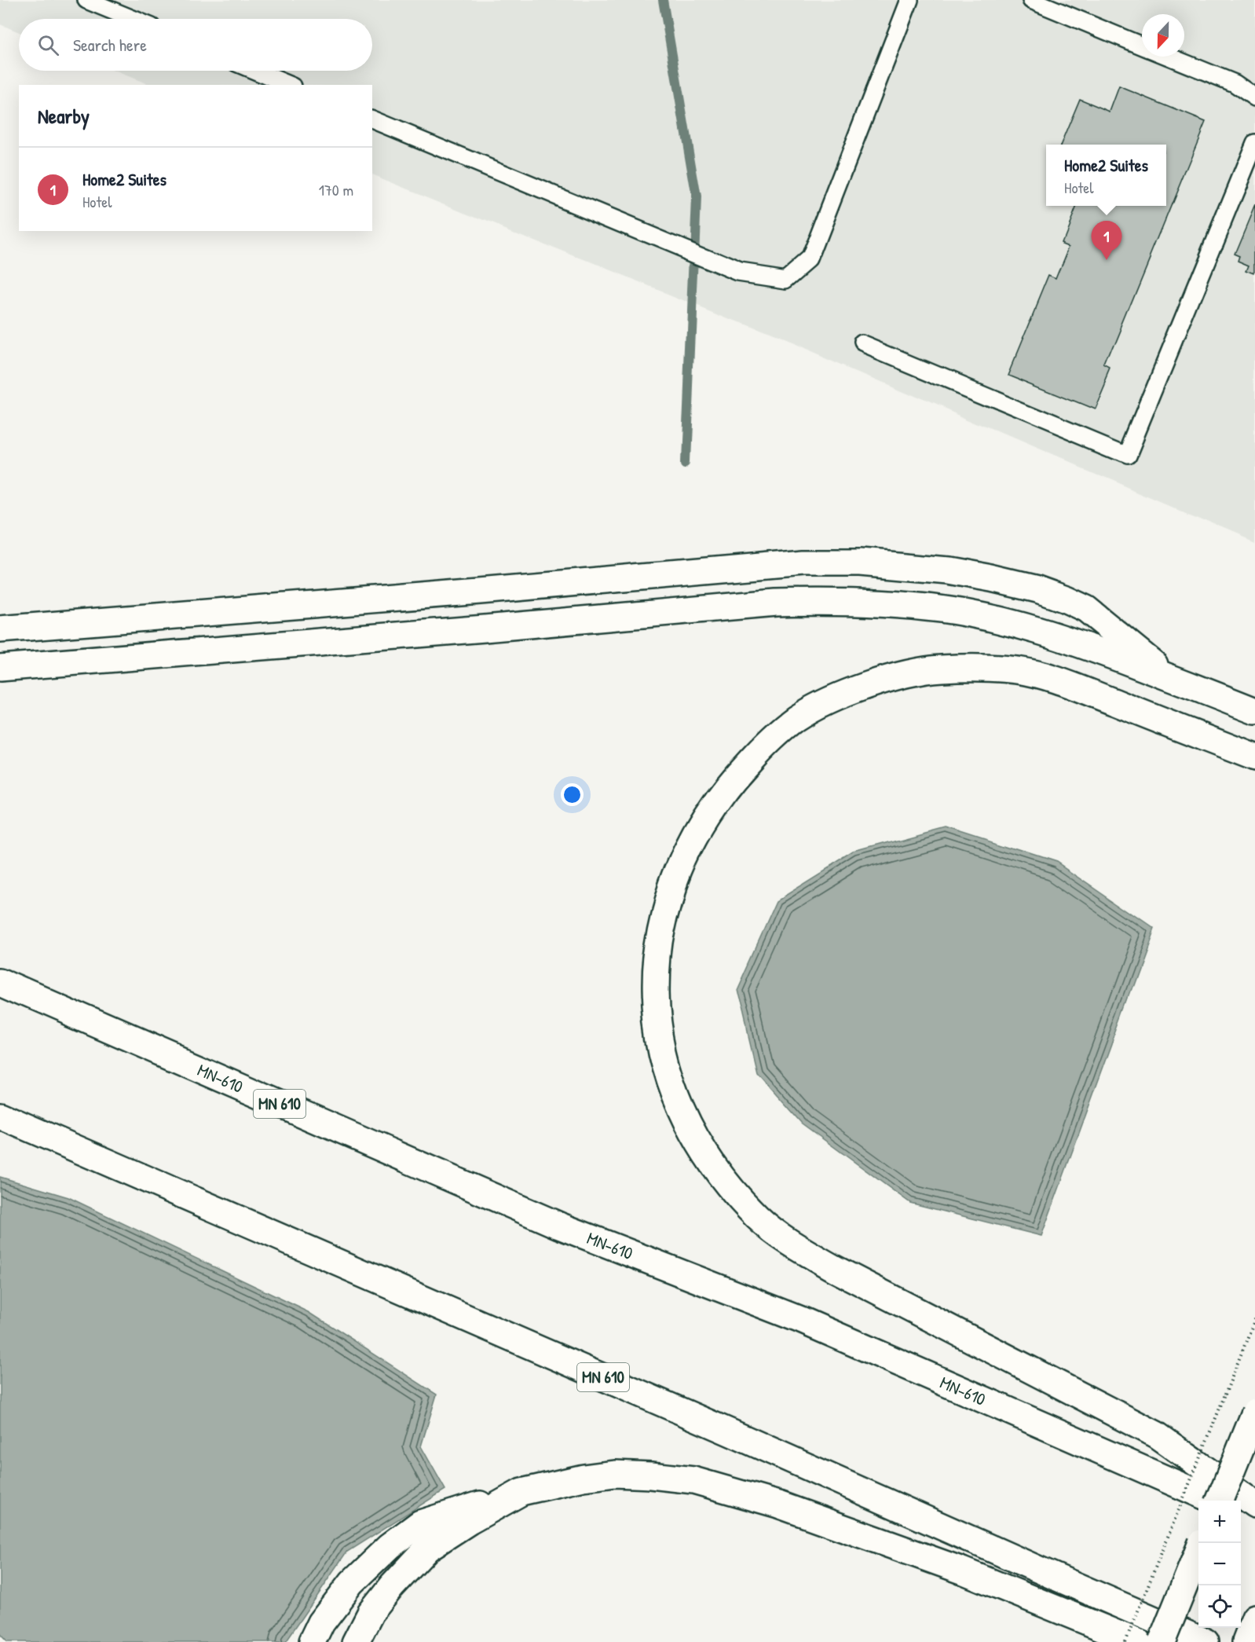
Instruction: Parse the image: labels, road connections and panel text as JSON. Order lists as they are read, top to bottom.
{
  "streets": {
    "main road": ["MN-610", "MN 610"]
  },
  "north": "bottom",
  "page": {
    "search": "Search here",
    "heading": "Nearby",
    "popup": ["Home2 Suites", "Hotel"],
    "list": [
      {
        "mark": "1",
        "name": "Home2 Suites",
        "note": "Hotel",
        "value": "170 m"
      }
    ],
    "pins": "1",
    "map_buttons": ["+", "−"]
  }
}
